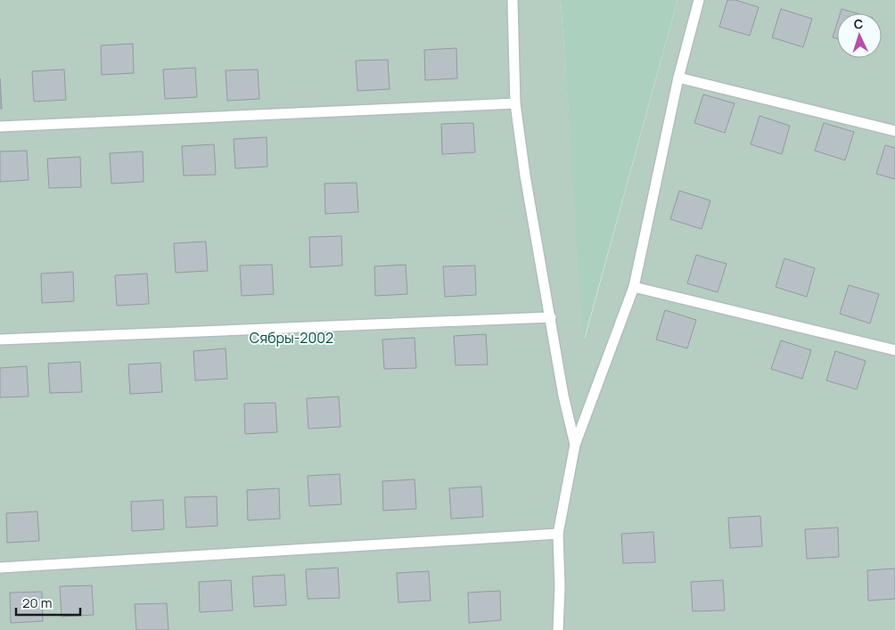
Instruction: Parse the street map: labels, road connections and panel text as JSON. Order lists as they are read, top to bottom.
{
  "parks": ["Сябры-2002"],
  "scale_bar": "20 m",
  "north": "top"
}
